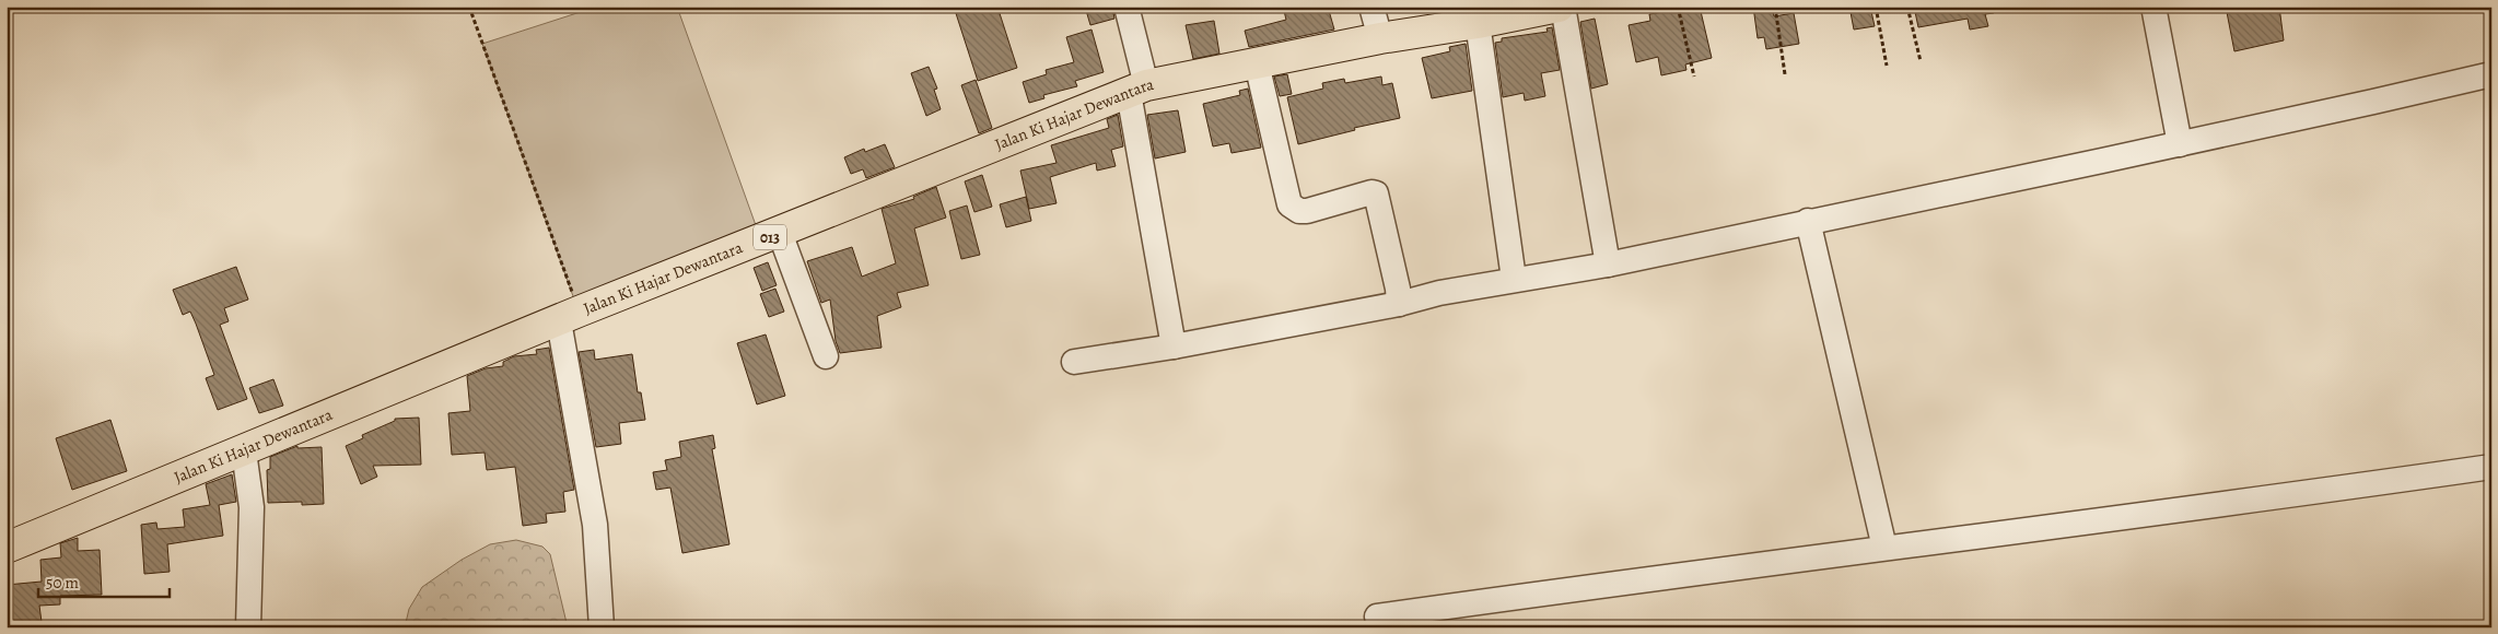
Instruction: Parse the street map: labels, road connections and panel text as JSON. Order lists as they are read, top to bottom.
{
  "streets": {
    "main road": ["Jalan Ki Hajar Dewantara", "013"]
  },
  "scale_bar": "50 m"
}
